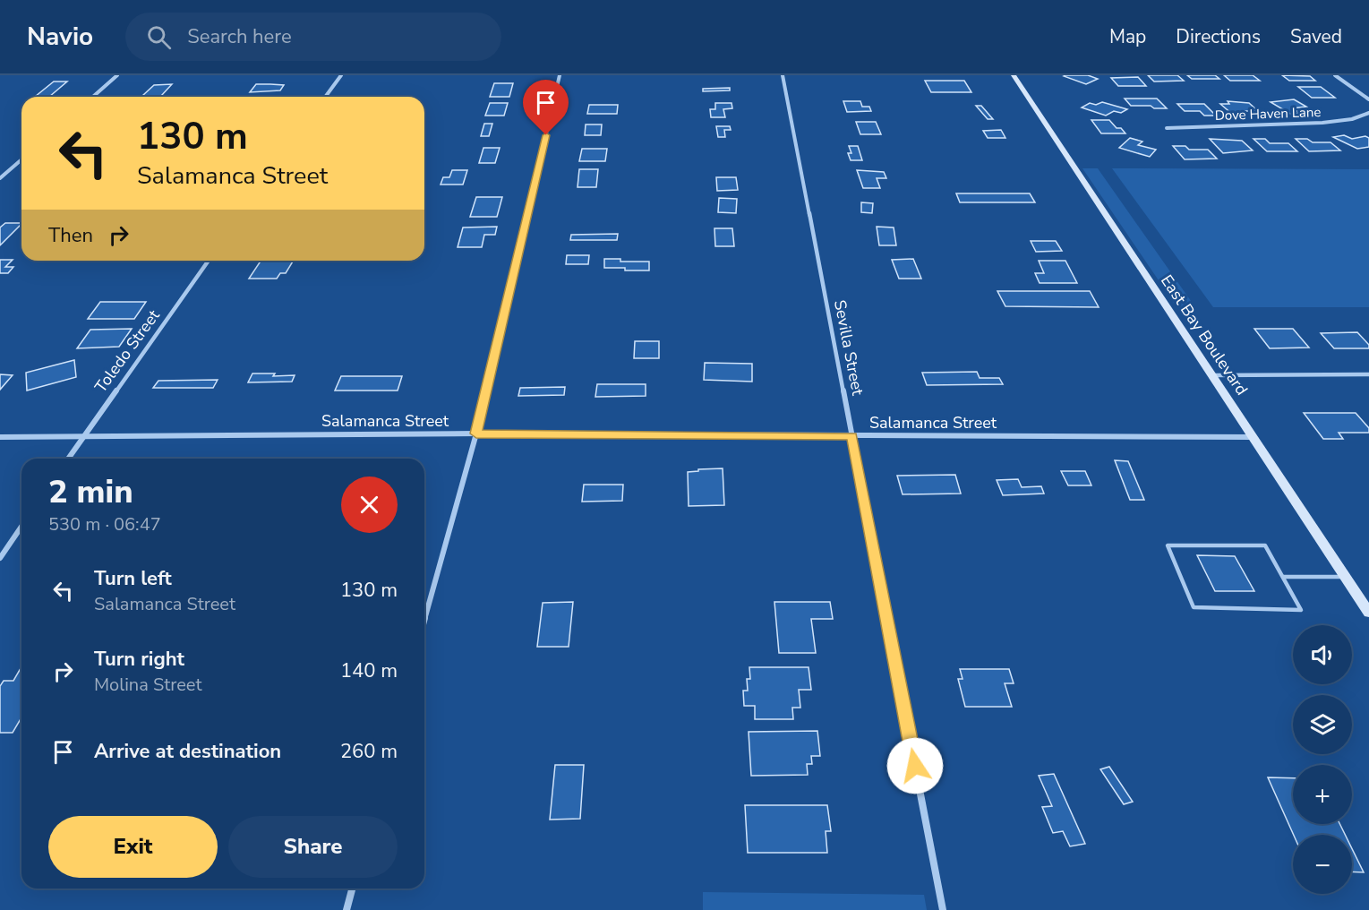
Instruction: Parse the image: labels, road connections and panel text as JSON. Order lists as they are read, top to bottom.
{
  "streets": {
    "main road": ["East Bay Boulevard"],
    "street": [
      "Dove Haven Lane",
      "Sevilla Street",
      "Toledo Street",
      "Salamanca Street"
    ]
  },
  "crossings": [
    ["East Bay Boulevard", "Salamanca Street"],
    ["Sevilla Street", "Salamanca Street"],
    ["Toledo Street", "Salamanca Street"]
  ],
  "page": {
    "header": "Navio",
    "search": "Search here",
    "nav": ["Map", "Directions", "Saved"],
    "turn": ["130 m", "Salamanca Street"],
    "then": "Then",
    "heading": ["2 min", "530 m · 06:47"],
    "list": [
      {
        "name": "Turn left",
        "note": "Salamanca Street",
        "value": "130 m"
      },
      {
        "name": "Turn right",
        "note": "Molina Street",
        "value": "140 m"
      },
      {
        "name": "Arrive at destination",
        "value": "260 m"
      }
    ],
    "map_buttons": ["+", "−"],
    "buttons": ["Exit", "Share"]
  }
}
